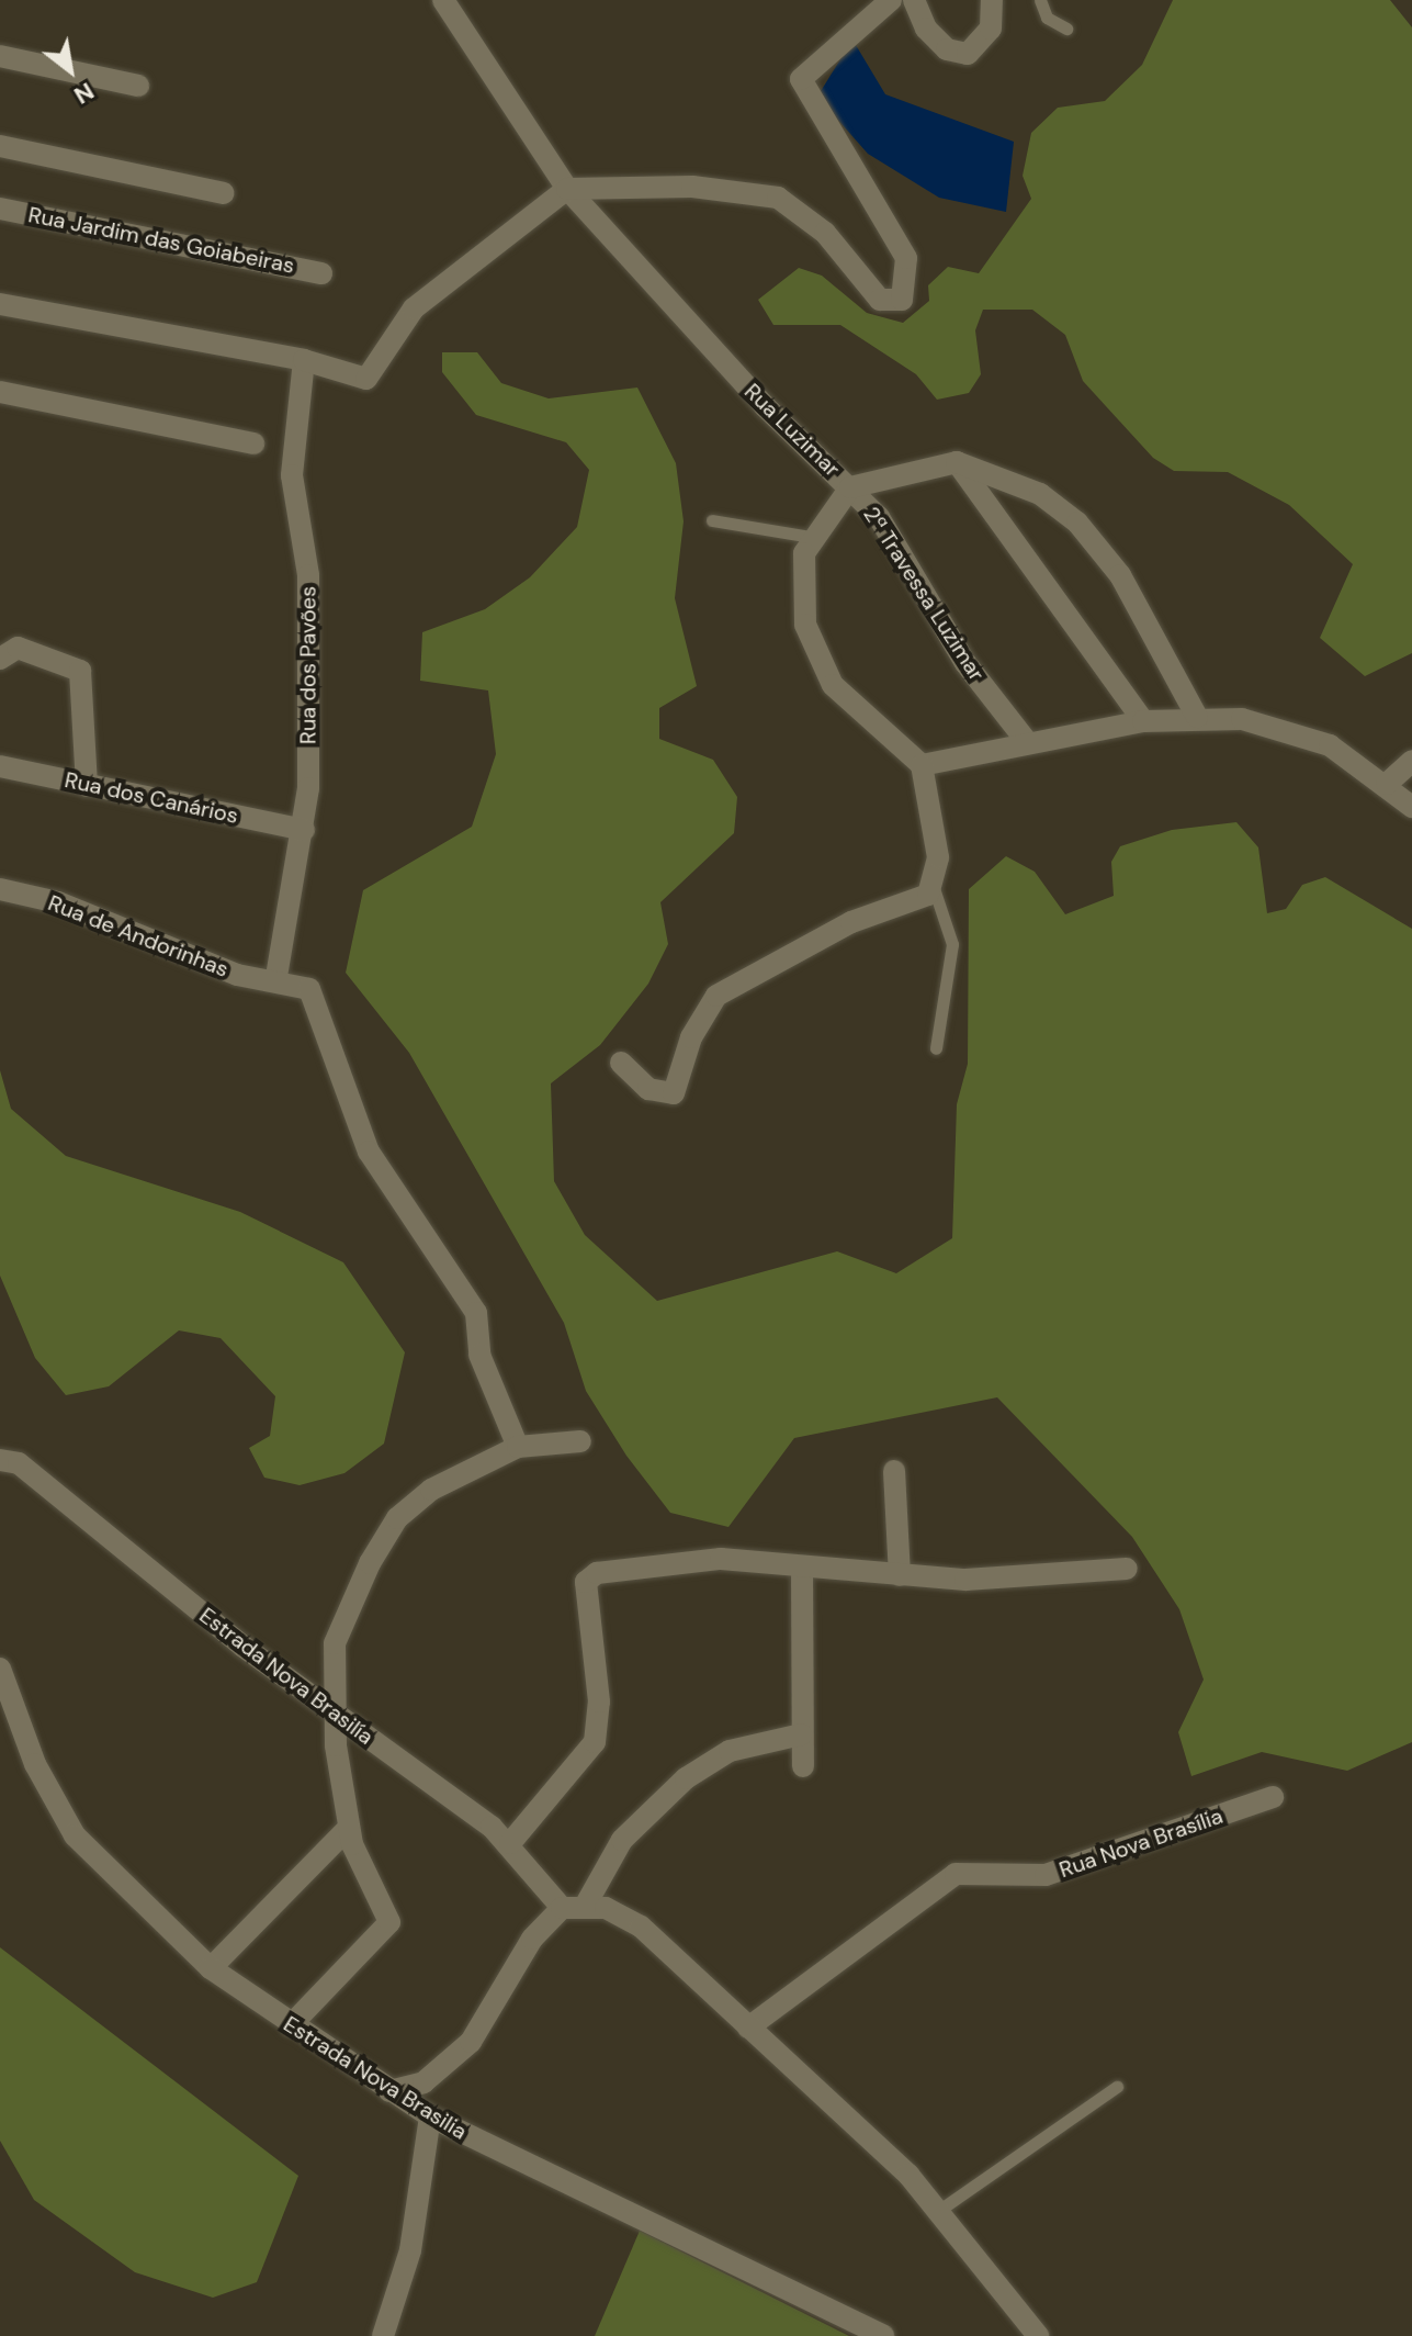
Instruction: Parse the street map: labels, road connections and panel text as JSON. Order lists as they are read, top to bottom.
{
  "streets": {
    "street": [
      "Rua Jardim das Goiabeiras",
      "Rua Luzimar",
      "2ª Travessa Luzimar",
      "Rua dos Pavões",
      "Rua dos Canários",
      "Rua de Andorinhas",
      "Estrada Nova Brasilía",
      "Rua Nova Brasília",
      "Estrada Nova Brasilia"
    ]
  },
  "crossings": [
    ["Rua Luzimar", "2ª Travessa Luzimar"],
    ["Rua dos Pavões", "Rua dos Canários"],
    ["Rua dos Pavões", "Rua de Andorinhas"]
  ],
  "north": "bottom right"
}
